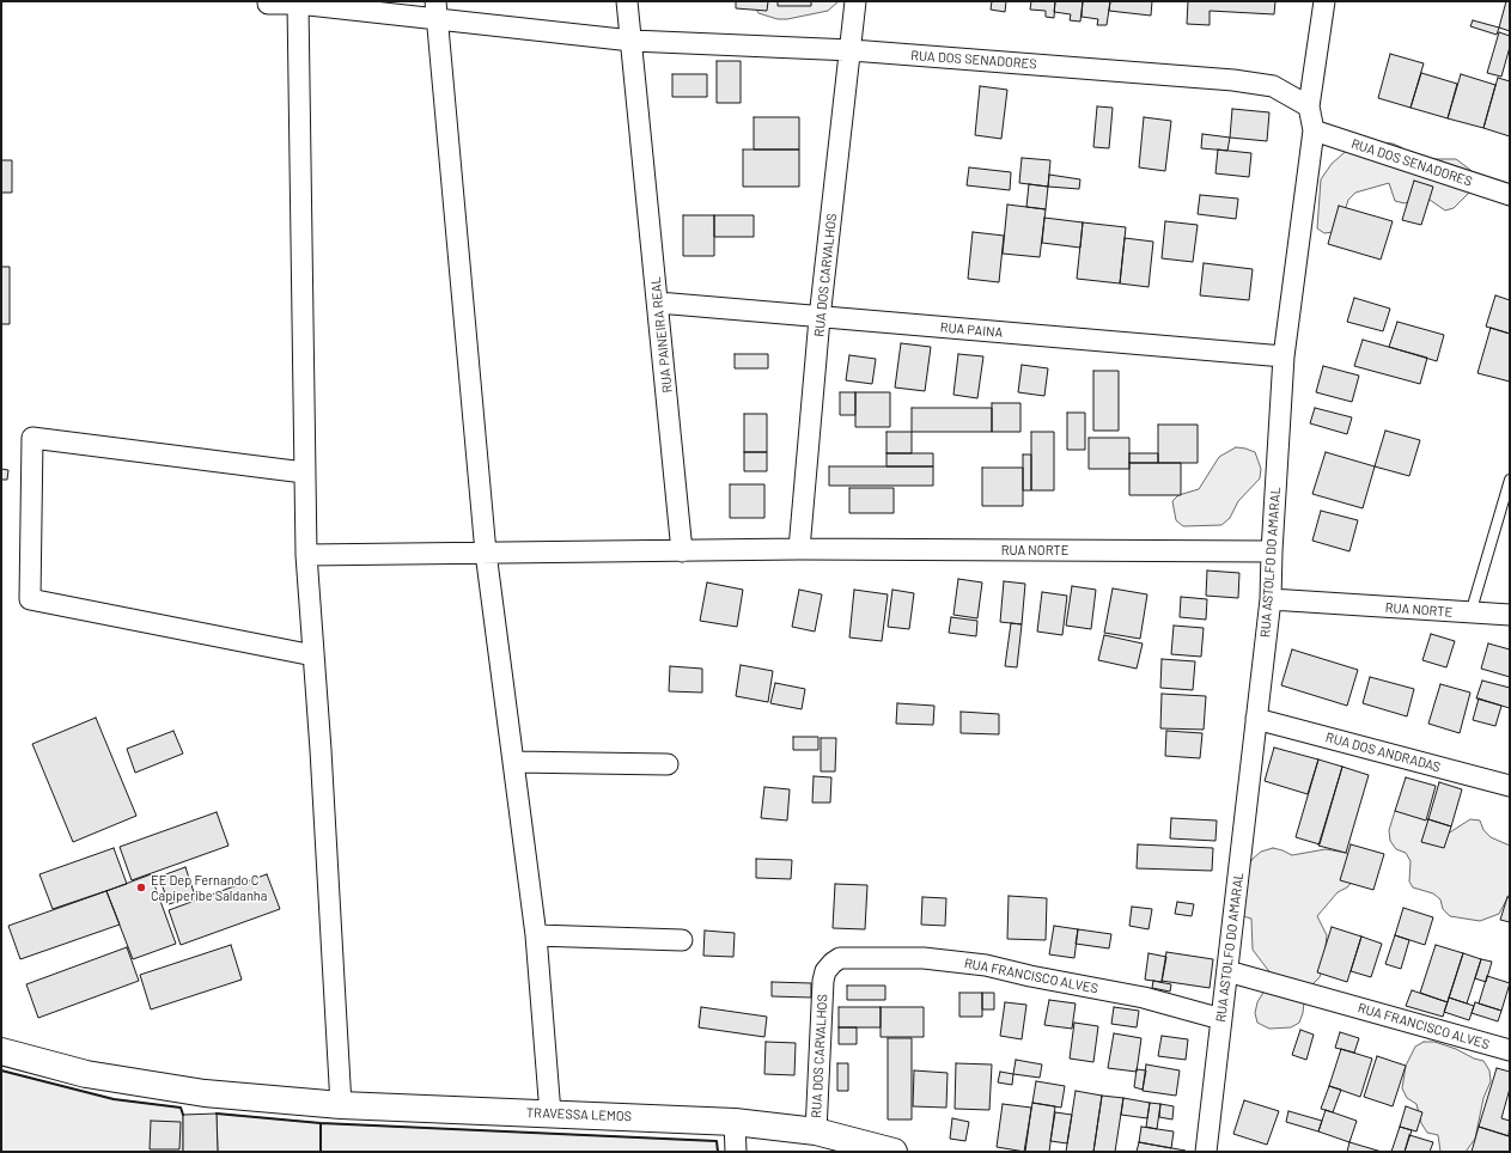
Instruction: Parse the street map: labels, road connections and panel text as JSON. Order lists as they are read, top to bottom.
{
  "streets": {
    "street": [
      "RUA DOS SENADORES",
      "RUA DOS CARVALHOS",
      "RUA PAINA",
      "RUA PAINEIRA REAL",
      "RUA NORTE",
      "RUA ASTOLFO DO AMARAL",
      "RUA DOS ANDRADAS",
      "RUA FRANCISCO ALVES",
      "TRAVESSA LEMOS"
    ]
  },
  "crossings": [
    ["RUA DOS SENADORES", "RUA DOS CARVALHOS"],
    ["RUA DOS SENADORES", "RUA PAINEIRA REAL"],
    ["RUA DOS SENADORES", "RUA ASTOLFO DO AMARAL"],
    ["RUA DOS CARVALHOS", "RUA PAINA"],
    ["RUA DOS CARVALHOS", "RUA NORTE"],
    ["RUA DOS CARVALHOS", "RUA FRANCISCO ALVES"],
    ["RUA DOS CARVALHOS", "TRAVESSA LEMOS"],
    ["RUA PAINA", "RUA PAINEIRA REAL"],
    ["RUA PAINA", "RUA ASTOLFO DO AMARAL"],
    ["RUA NORTE", "RUA ASTOLFO DO AMARAL"],
    ["RUA ASTOLFO DO AMARAL", "RUA DOS ANDRADAS"],
    ["RUA ASTOLFO DO AMARAL", "RUA FRANCISCO ALVES"]
  ],
  "places": ["EE Dep Fernando C Capiperibe Saldanha"]
}
